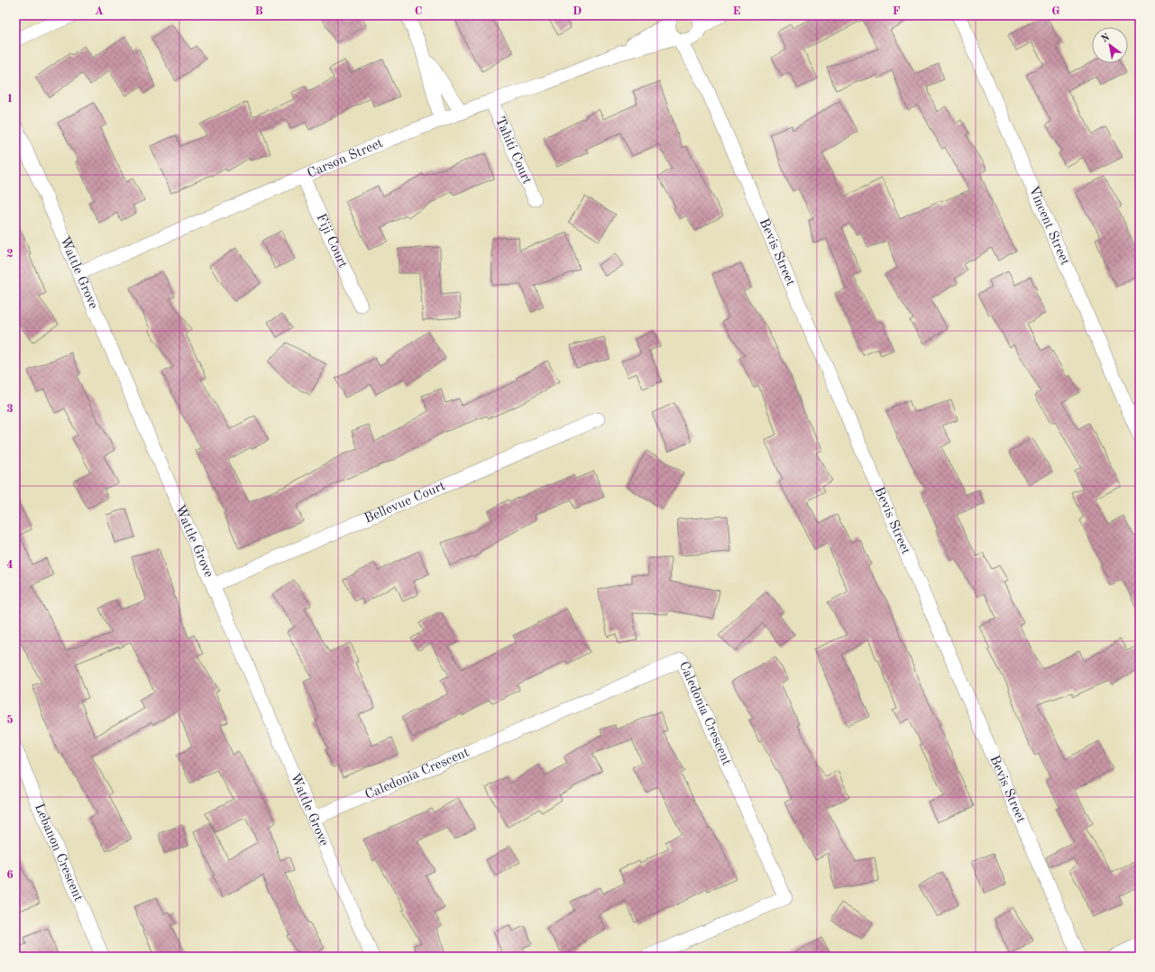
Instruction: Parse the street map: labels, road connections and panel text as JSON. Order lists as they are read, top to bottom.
{
  "streets": {
    "street": [
      "Tahiti Court",
      "Carson Street",
      "Vincent Street",
      "Fiji Court",
      "Bevis Street",
      "Wattle Grove",
      "Bellevue Court",
      "Caledonia Crescent",
      "Lebanon Crescent"
    ]
  },
  "crossings": [
    ["Tahiti Court", "Carson Street"],
    ["Carson Street", "Fiji Court"],
    ["Carson Street", "Bevis Street"],
    ["Carson Street", "Wattle Grove"],
    ["Wattle Grove", "Bellevue Court"],
    ["Wattle Grove", "Caledonia Crescent"]
  ],
  "north": "top left",
  "grid": {
    "columns": [
      "A",
      "B",
      "C",
      "D",
      "E",
      "F",
      "G"
    ],
    "rows": [
      "1",
      "2",
      "3",
      "4",
      "5",
      "6"
    ]
  }
}
